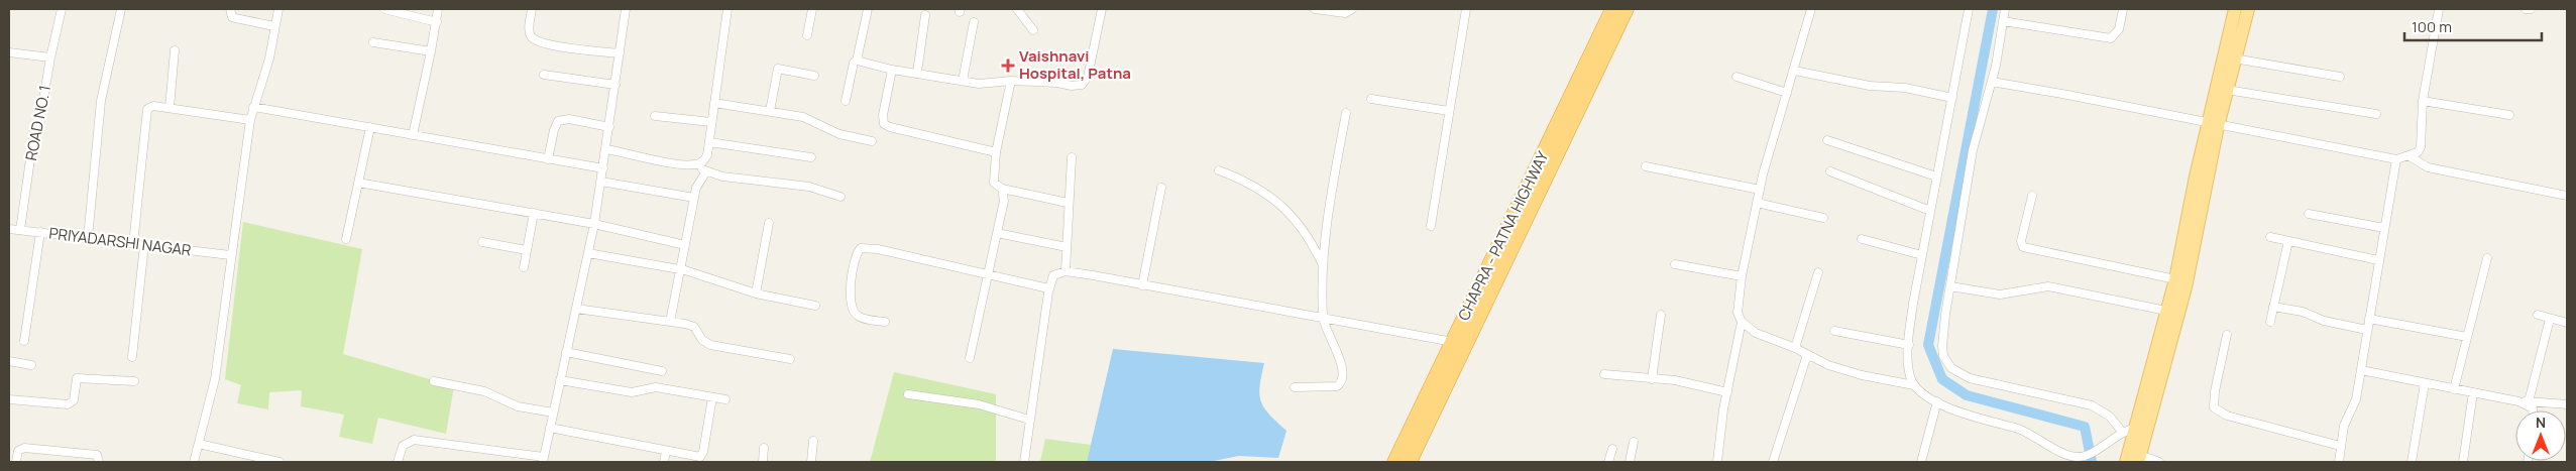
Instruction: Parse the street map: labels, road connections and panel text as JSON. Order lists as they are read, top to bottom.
{
  "streets": {
    "highway": ["CHAPRA - PATNA HIGHWAY"],
    "street": ["ROAD NO. 1", "PRIYADARSHI NAGAR"]
  },
  "crossings": [
    ["ROAD NO. 1", "PRIYADARSHI NAGAR"]
  ],
  "places": {
    "health": ["Vaishnavi Hospital, Patna"]
  },
  "scale_bar": "100 m",
  "north": "top"
}
